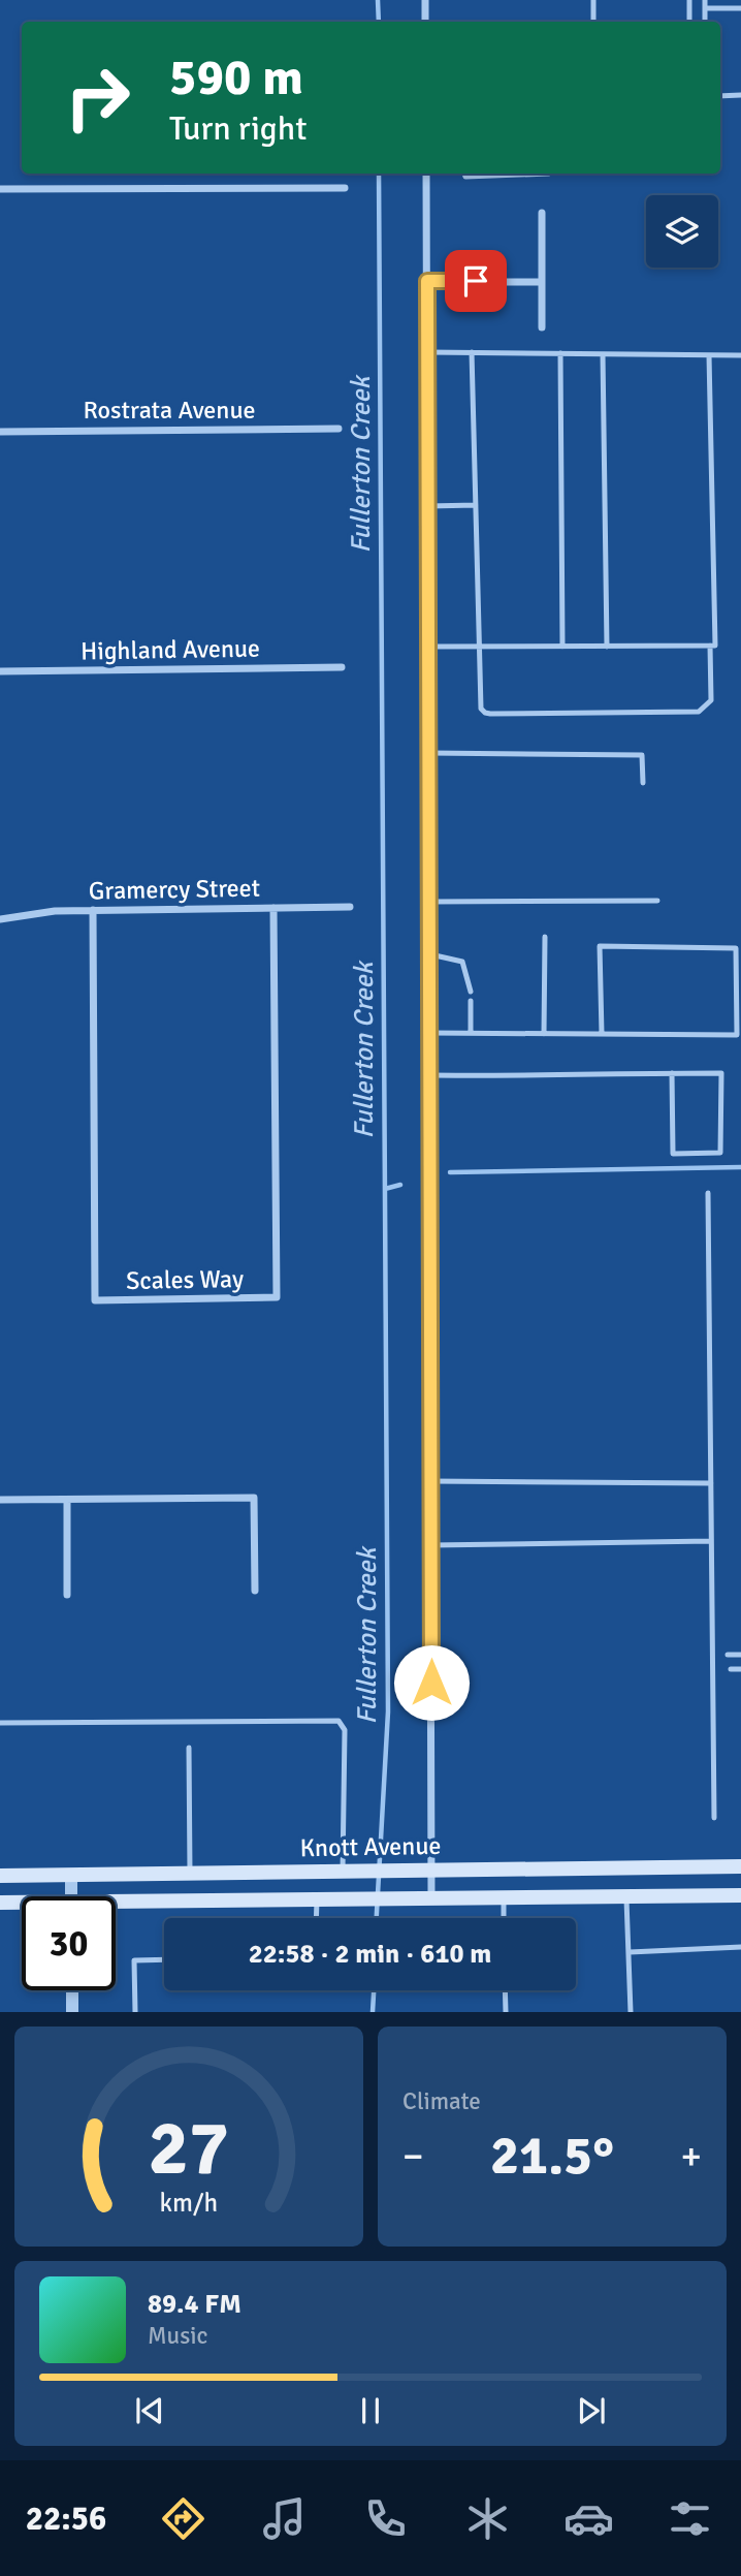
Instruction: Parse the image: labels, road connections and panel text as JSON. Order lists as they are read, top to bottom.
{
  "streets": {
    "main road": ["Knott Avenue"],
    "street": [
      "Rostrata Avenue",
      "Highland Avenue",
      "Gramercy Street",
      "Scales Way"
    ]
  },
  "crossings": [
    ["Gramercy Street", "Scales Way"]
  ],
  "water": ["Fullerton Creek"],
  "page": {
    "turn": ["590 m", "Turn right"],
    "limit": "30",
    "trip": "22:58 · 2 min · 610 m",
    "tile": "Climate",
    "heat": ["−", "21.5°", "+"],
    "song": ["89.4 FM", "Music"],
    "tabs": "22:56",
    "gauge": ["27", "km/h"]
  }
}
